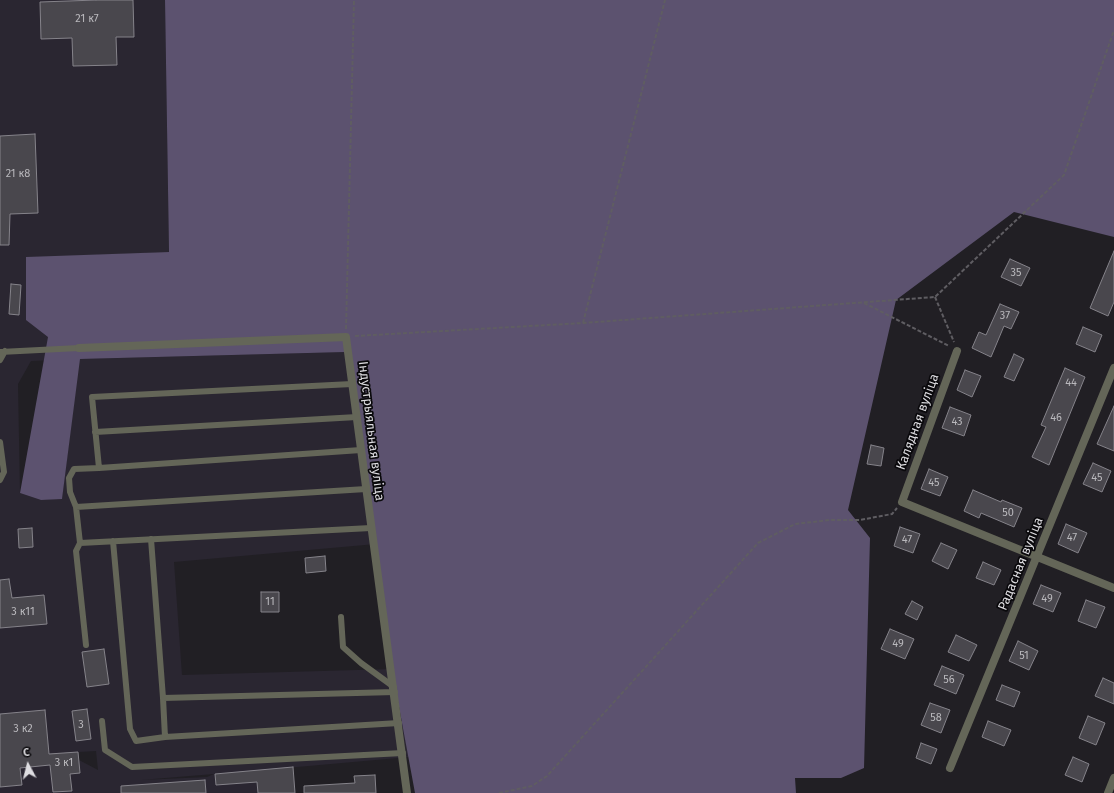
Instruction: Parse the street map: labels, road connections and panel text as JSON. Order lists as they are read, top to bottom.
{
  "streets": {
    "street": ["Калядная вуліца", "Індустрыяльная вуліца", "Радасная вуліца"]
  },
  "house_numbers": [
    "21 к7",
    "21 к8",
    "35",
    "37",
    "44",
    "46",
    "43",
    "45",
    "45",
    "50",
    "47",
    "47",
    "49",
    "11",
    "3 к11",
    "49",
    "51",
    "56",
    "58",
    "3",
    "3 к2",
    "3 к1"
  ],
  "north": "top"
}
